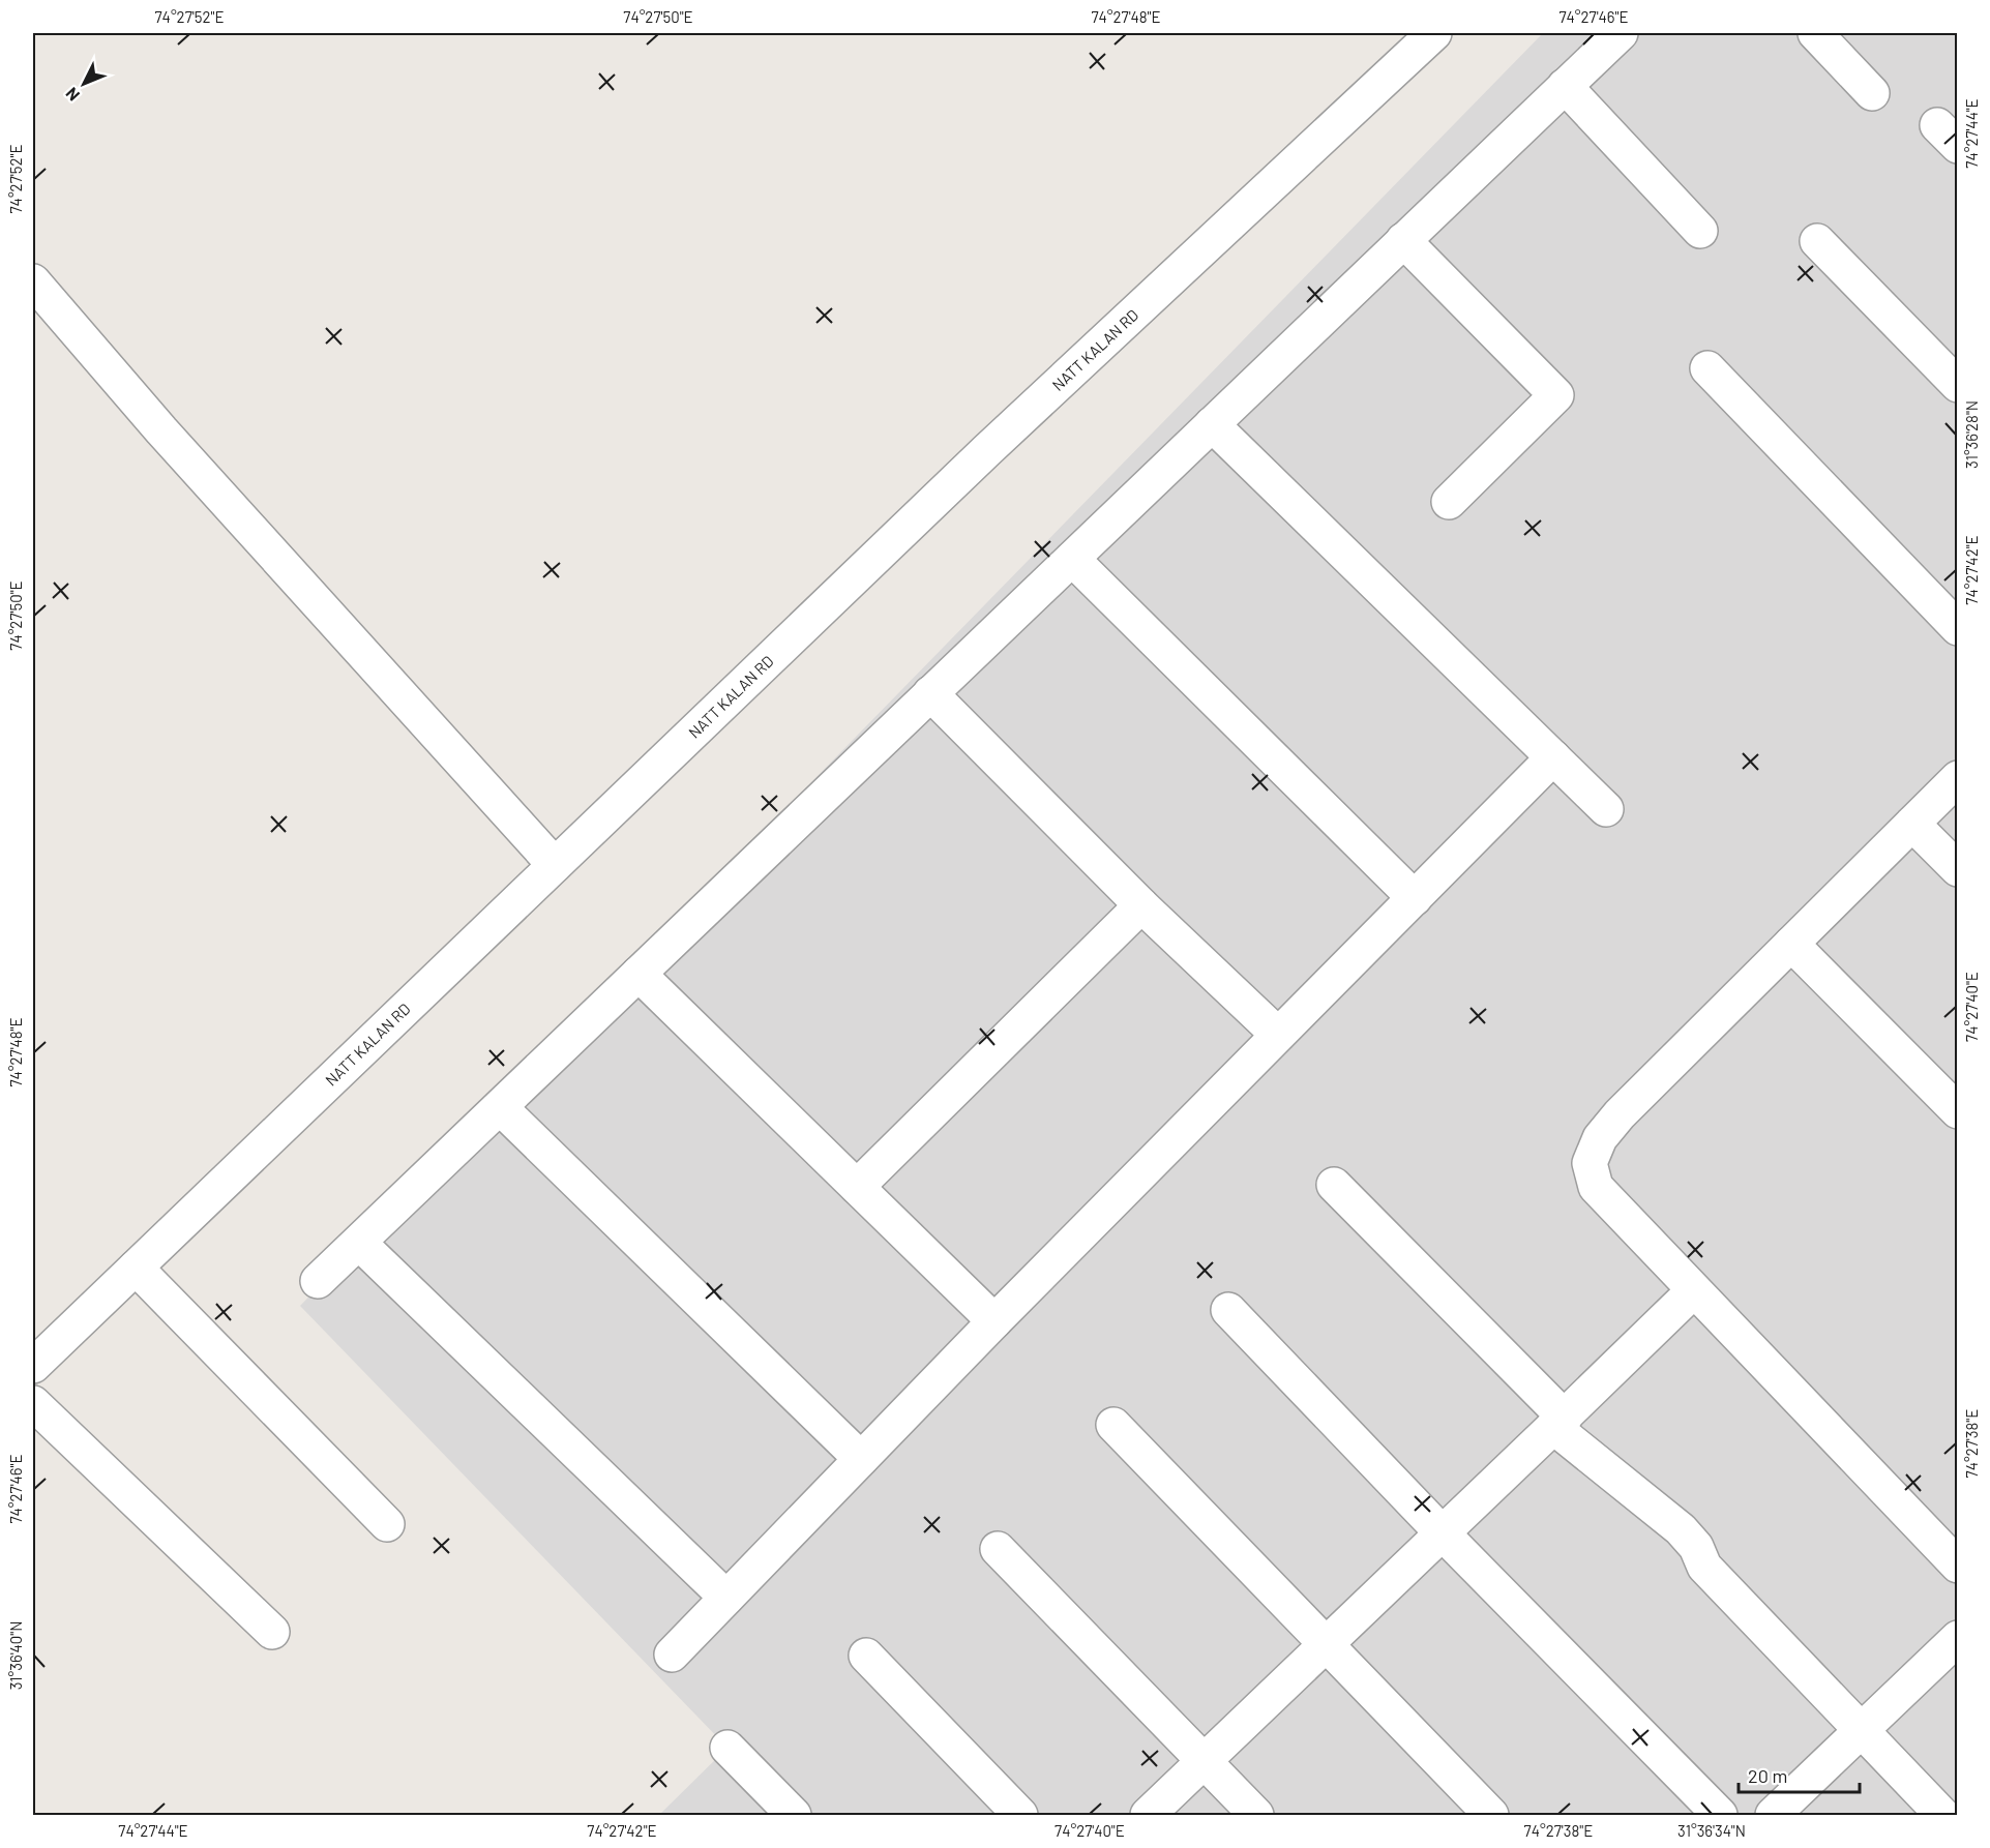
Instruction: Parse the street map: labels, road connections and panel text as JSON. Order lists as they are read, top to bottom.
{
  "streets": {
    "street": ["NATT KALAN RD"]
  },
  "scale_bar": "20 m",
  "north": "bottom left",
  "coordinates": [
    "74°27'52\"E",
    "74°27'50\"E",
    "74°27'48\"E",
    "74°27'46\"E",
    "74°27'44\"E",
    "31°36'28\"N",
    "74°27'42\"E",
    "74°27'40\"E",
    "74°27'38\"E",
    "31°36'40\"N",
    "31°36'34\"N"
  ]
}
